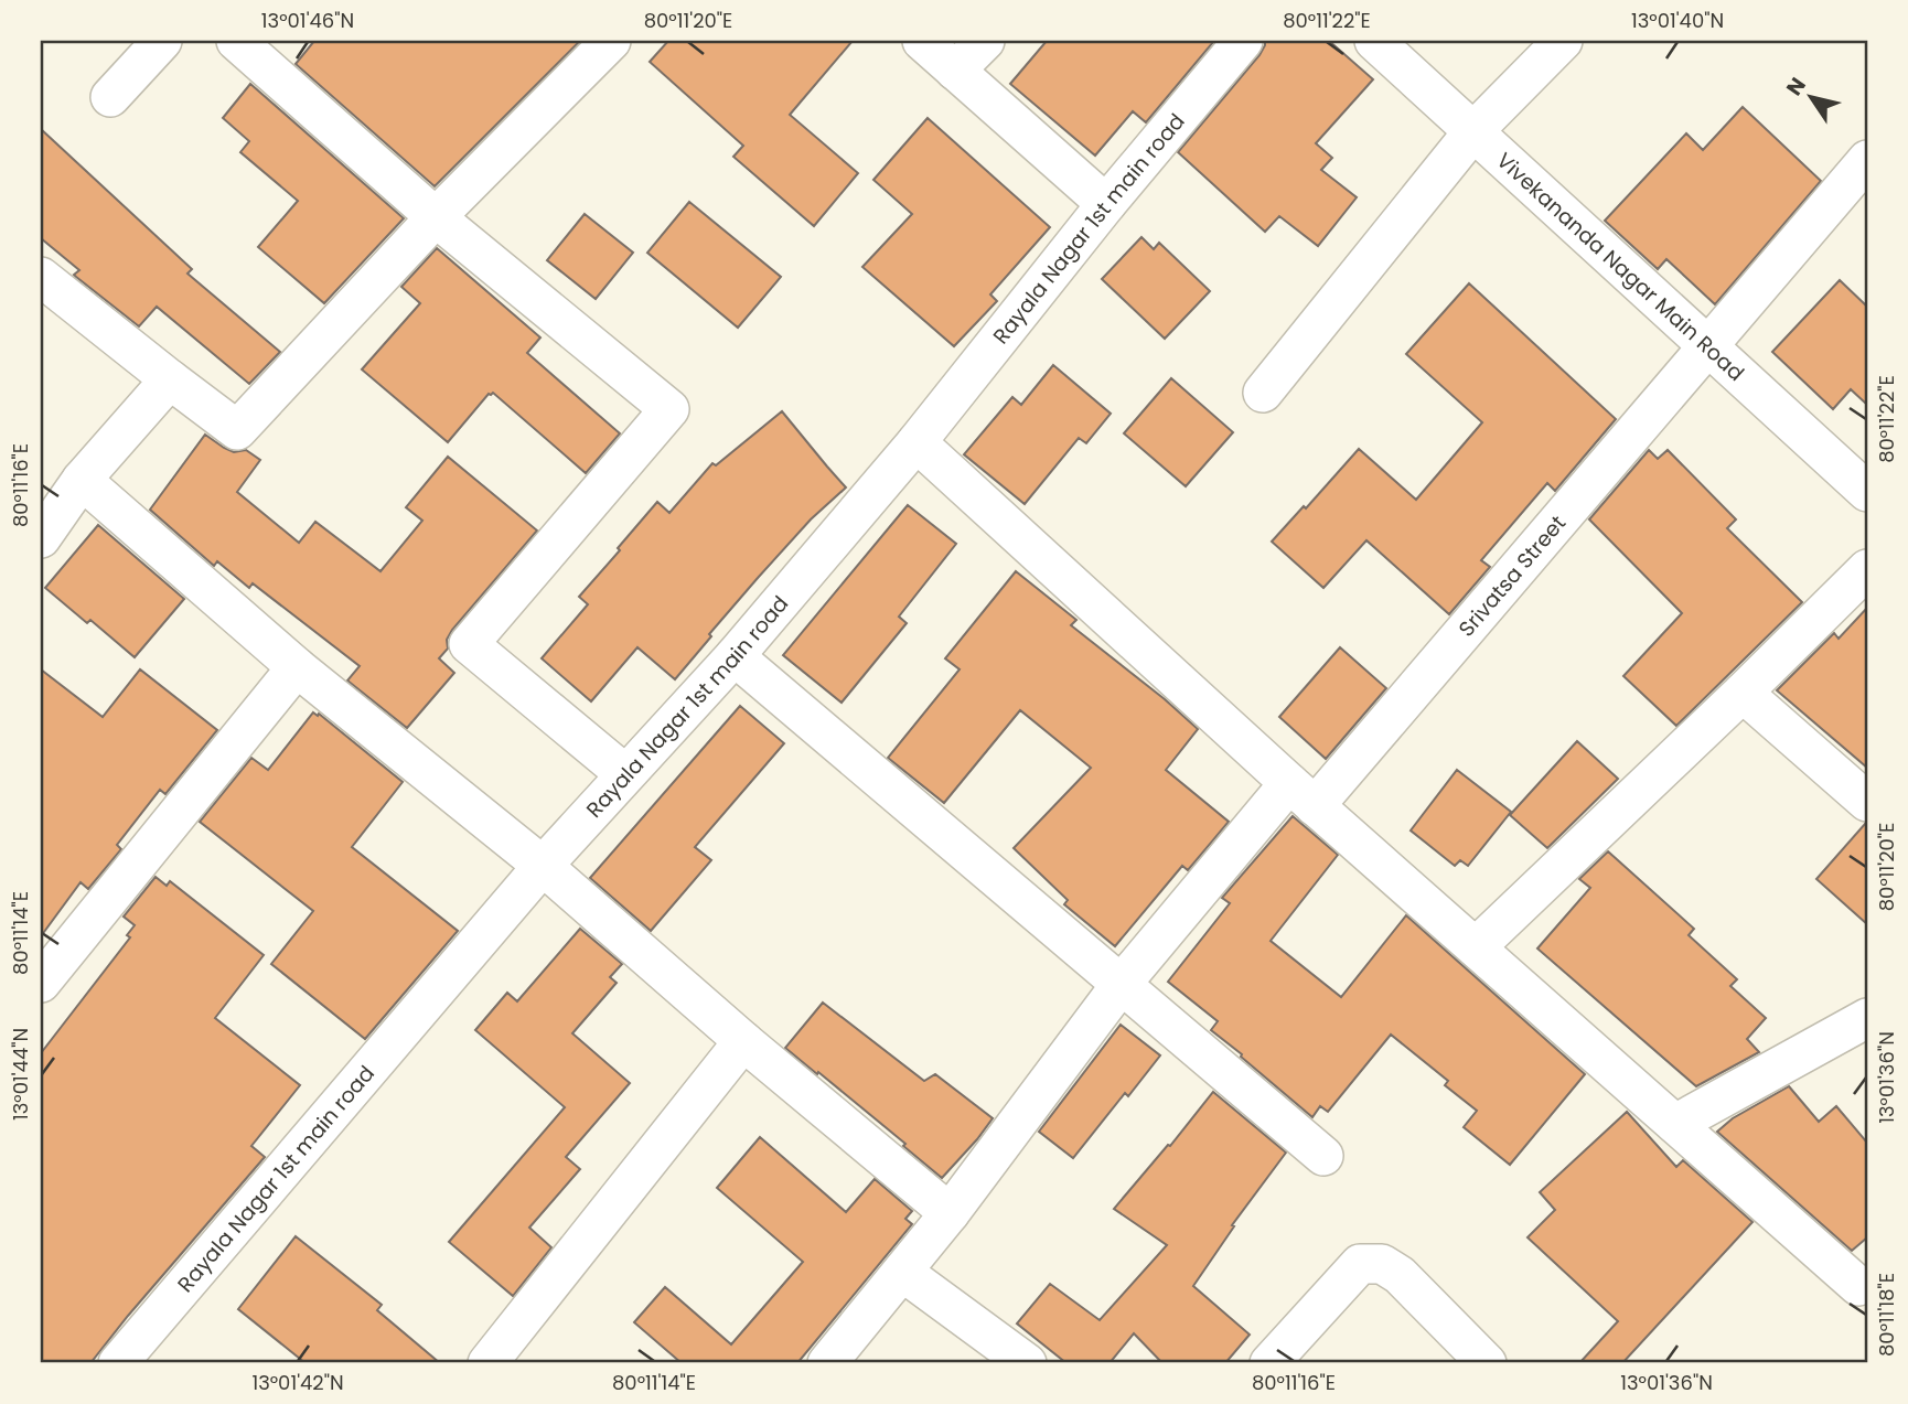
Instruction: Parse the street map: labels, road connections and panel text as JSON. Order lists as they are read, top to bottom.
{
  "streets": {
    "street": ["Rayala Nagar 1st main road", "Vivekananda Nagar Main Road", "Srivatsa Street"]
  },
  "crossings": [
    ["Vivekananda Nagar Main Road", "Srivatsa Street"]
  ],
  "north": "top left",
  "coordinates": [
    "13°01'46\"N",
    "80°11'20\"E",
    "80°11'22\"E",
    "13°01'40\"N",
    "80°11'16\"E",
    "80°11'14\"E",
    "13°01'44\"N",
    "13°01'36\"N",
    "80°11'18\"E",
    "13°01'42\"N"
  ]
}
